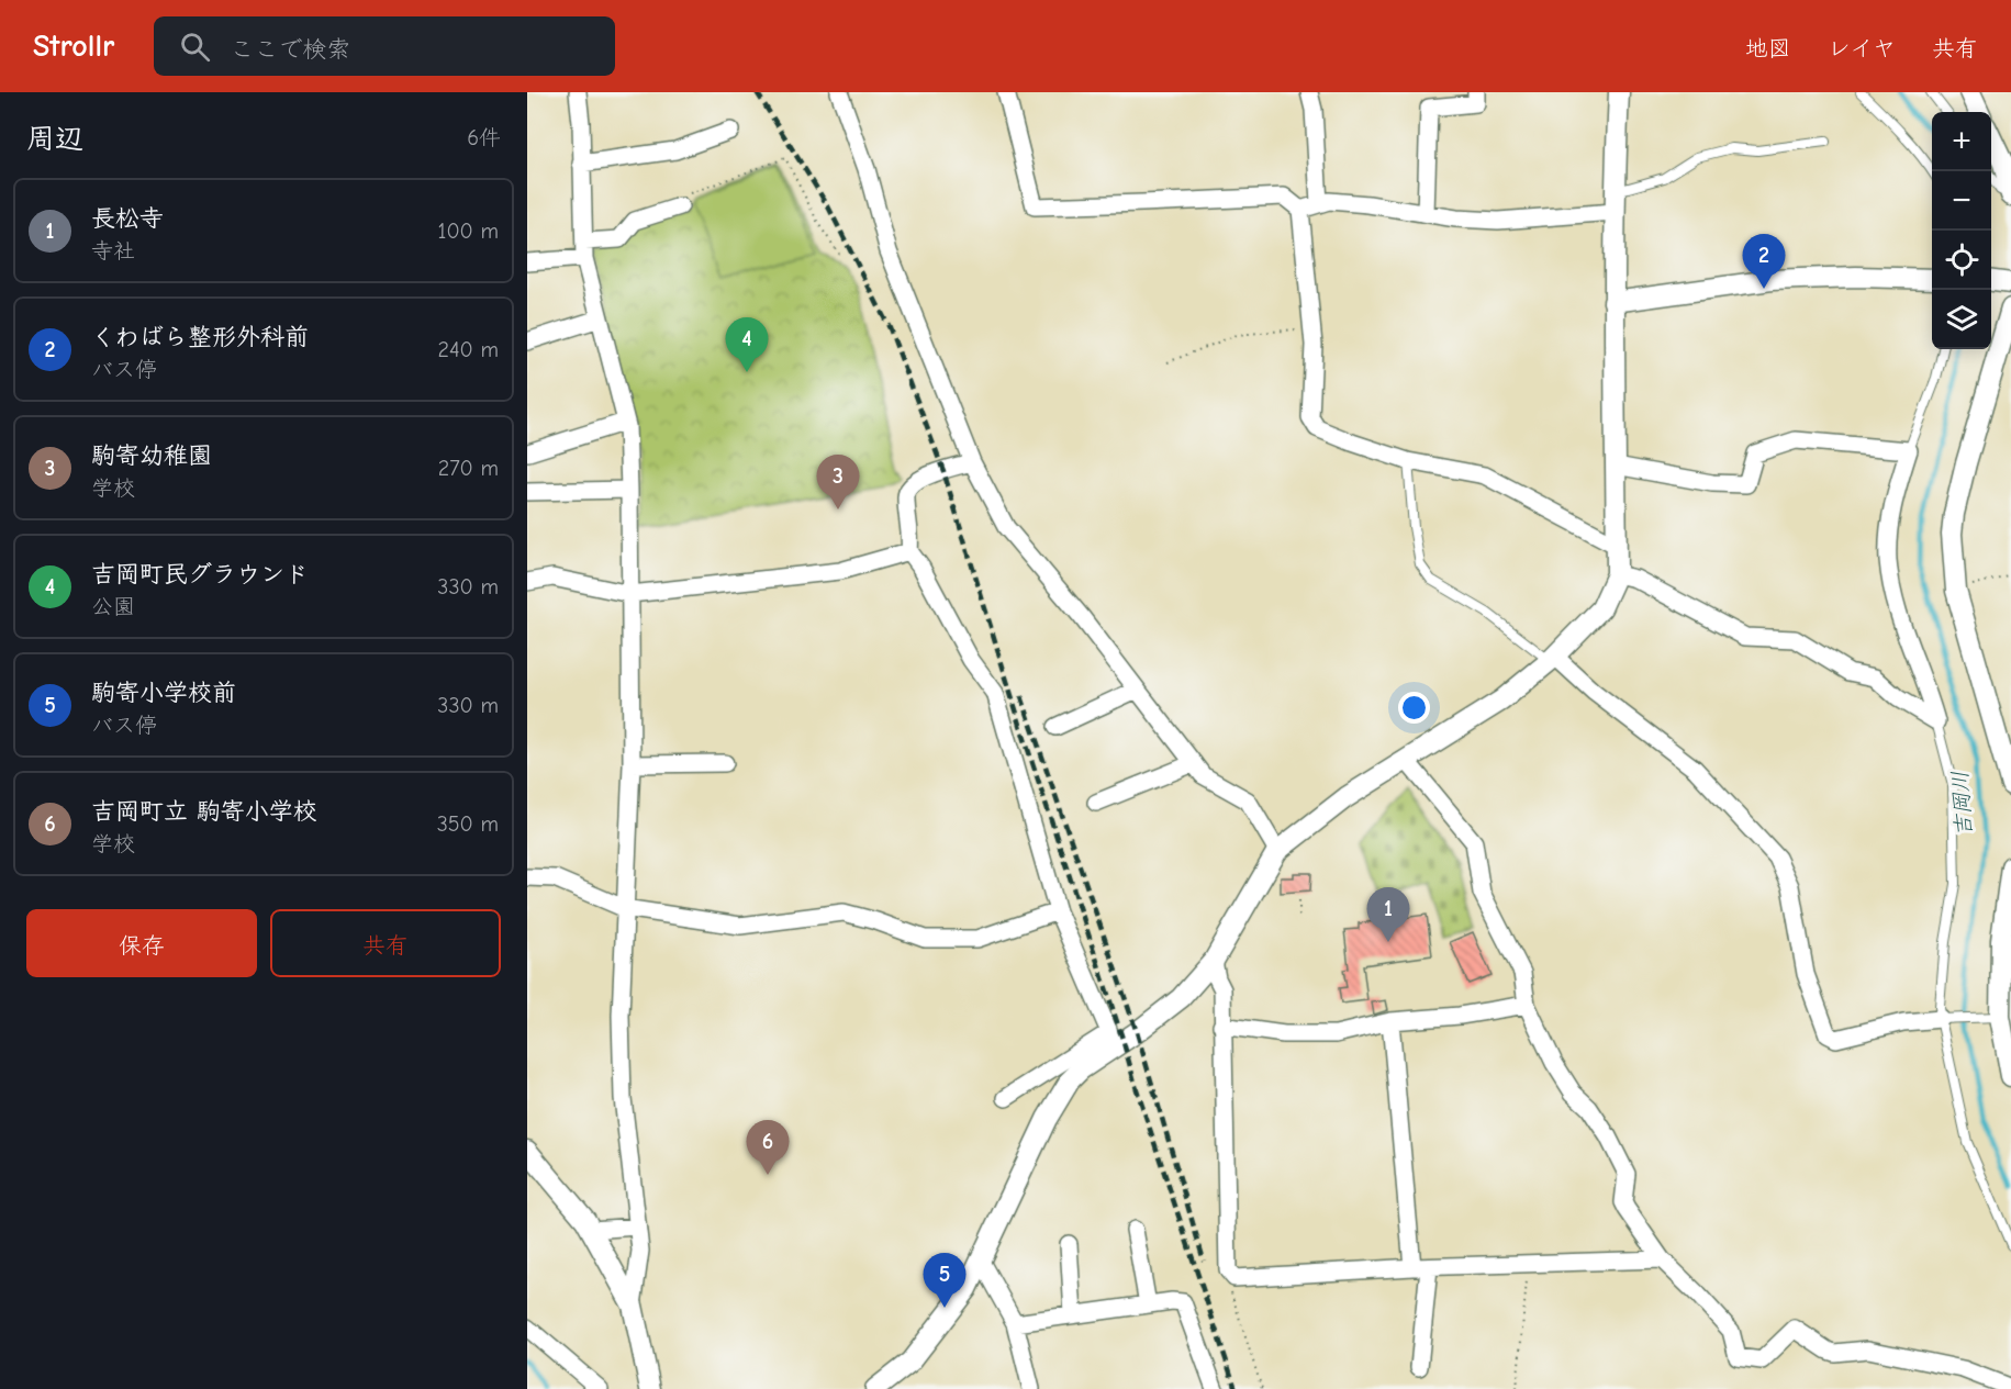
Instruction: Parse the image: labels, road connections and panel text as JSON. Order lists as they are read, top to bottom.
{
  "water": ["吉岡川"],
  "page": {
    "header": "Strollr",
    "search": "ここで検索",
    "nav": ["地図", "レイヤ", "共有"],
    "heading": ["周辺", "6件"],
    "map_buttons": ["+", "−"],
    "list": [
      {
        "mark": "1",
        "name": "長松寺",
        "note": "寺社",
        "value": "100 m"
      },
      {
        "mark": "2",
        "name": "くわばら整形外科前",
        "note": "バス停",
        "value": "240 m"
      },
      {
        "mark": "3",
        "name": "駒寄幼稚園",
        "note": "学校",
        "value": "270 m"
      },
      {
        "mark": "4",
        "name": "吉岡町民グラウンド",
        "note": "公園",
        "value": "330 m"
      },
      {
        "mark": "5",
        "name": "駒寄小学校前",
        "note": "バス停",
        "value": "330 m"
      },
      {
        "mark": "6",
        "name": "吉岡町立 駒寄小学校",
        "note": "学校",
        "value": "350 m"
      }
    ],
    "pins": [
      "2",
      "4",
      "3",
      "1",
      "6",
      "5"
    ],
    "buttons": ["保存", "共有"]
  }
}
